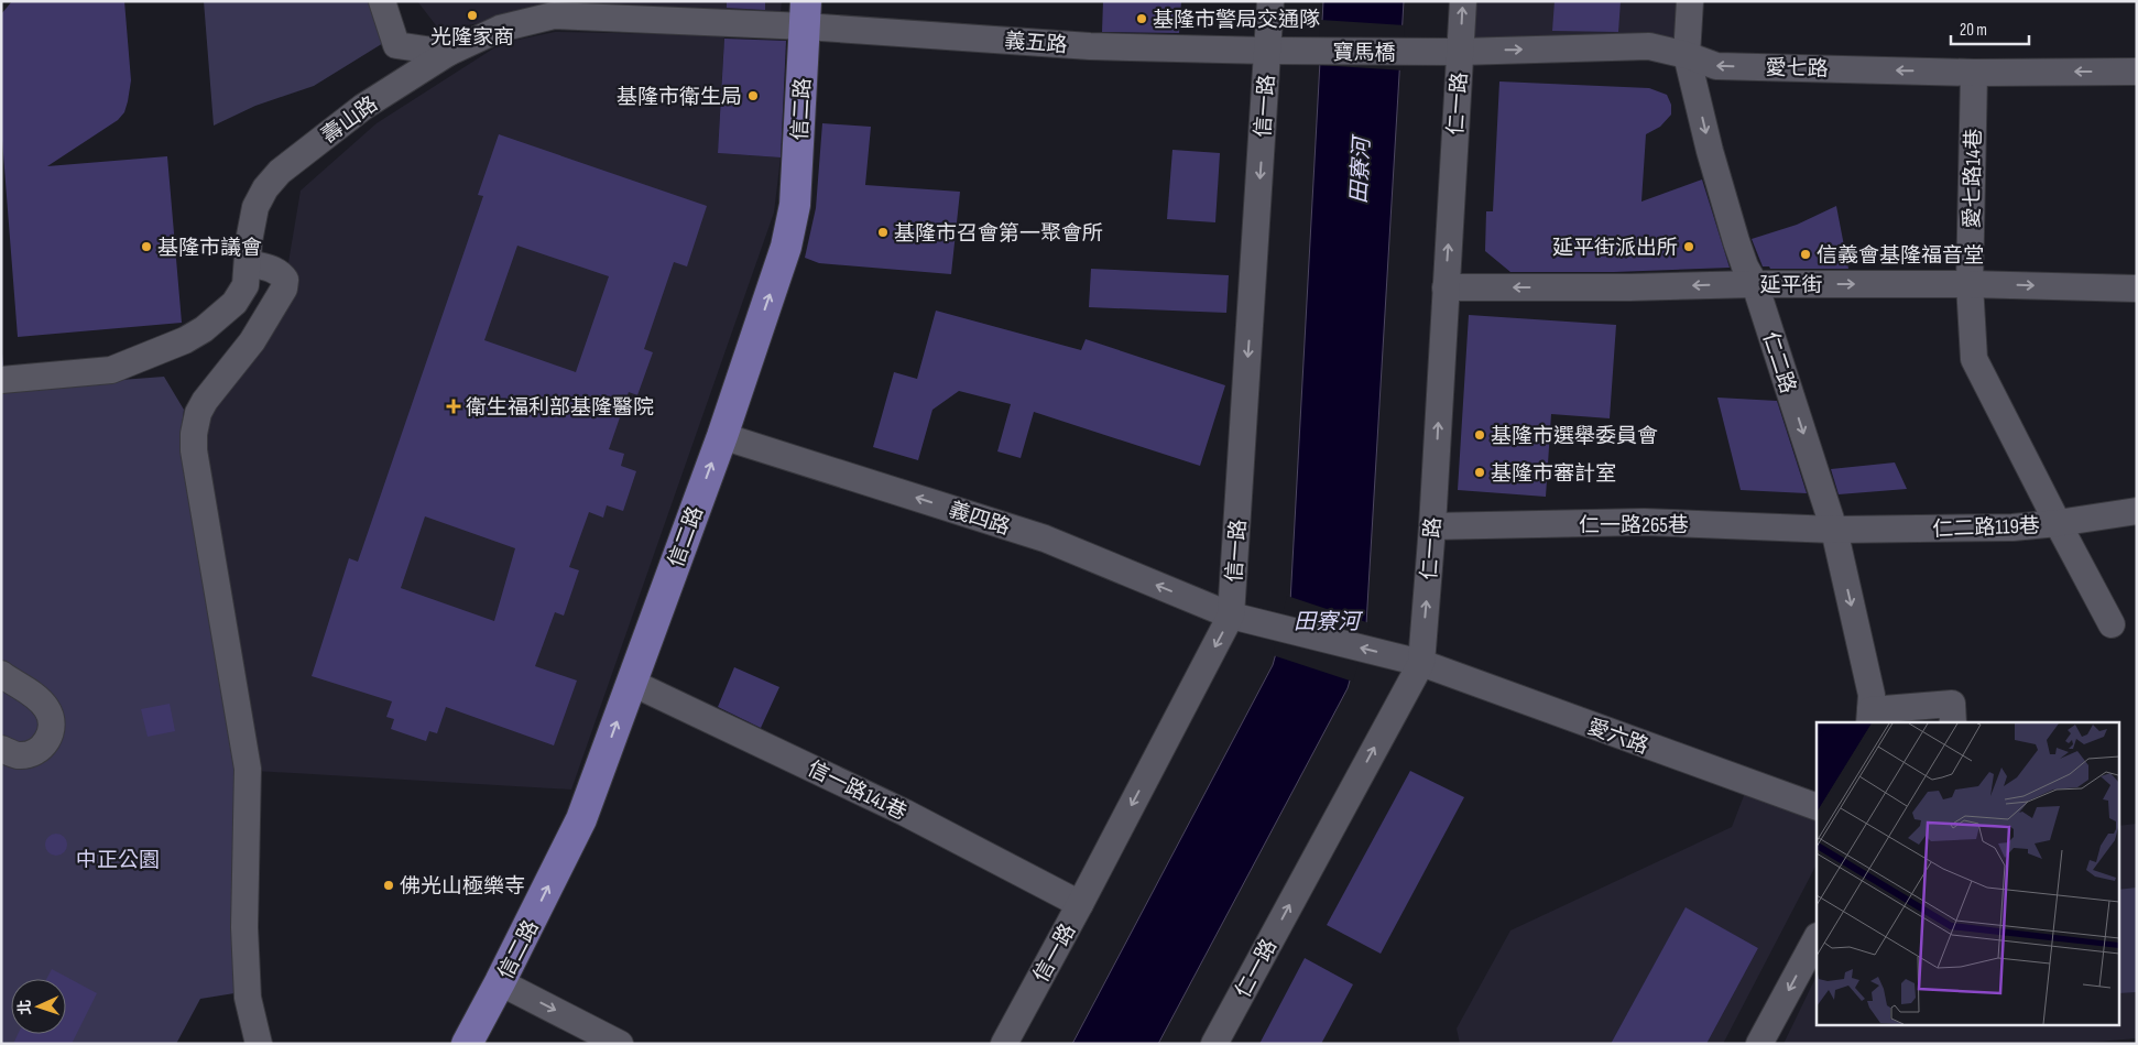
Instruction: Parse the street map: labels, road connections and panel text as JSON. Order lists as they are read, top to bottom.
{
  "streets": {
    "main road": ["信二路"],
    "street": [
      "義五路",
      "寶馬橋",
      "愛七路",
      "仁一路",
      "信一路",
      "壽山路",
      "愛七路14巷",
      "延平街",
      "仁二路",
      "義四路",
      "仁一路265巷",
      "仁二路119巷",
      "愛六路",
      "信一路141巷"
    ]
  },
  "crossings": [
    ["義五路", "寶馬橋"],
    ["義五路", "信一路"],
    ["義五路", "信二路"],
    ["義五路", "壽山路"],
    ["寶馬橋", "愛七路"],
    ["寶馬橋", "仁一路"],
    ["寶馬橋", "信一路"],
    ["愛七路", "仁一路"],
    ["愛七路", "愛七路14巷"],
    ["愛七路", "仁二路"],
    ["仁一路", "延平街"],
    ["仁一路", "義四路"],
    ["仁一路", "仁一路265巷"],
    ["仁一路", "愛六路"],
    ["信一路", "義四路"],
    ["信一路", "信一路141巷"],
    ["信二路", "壽山路"],
    ["信二路", "義四路"],
    ["信二路", "信一路141巷"],
    ["愛七路14巷", "延平街"],
    ["愛七路14巷", "仁二路119巷"],
    ["延平街", "仁二路"],
    ["仁二路", "仁一路265巷"],
    ["仁二路", "仁二路119巷"],
    ["義四路", "愛六路"],
    ["仁一路265巷", "仁二路119巷"]
  ],
  "one_way": [
    "仁一路",
    "信一路",
    "信二路",
    "仁二路",
    "義四路"
  ],
  "water": ["田寮河"],
  "parks": ["中正公園"],
  "places": {
    "other": [
      "光隆家商",
      "基隆市警局交通隊",
      "基隆市衛生局",
      "基隆市召會第一聚會所",
      "基隆市議會",
      "延平街派出所",
      "信義會基隆福音堂",
      "基隆市選舉委員會",
      "基隆市審計室",
      "佛光山極樂寺"
    ],
    "health": ["衛生福利部基隆醫院"]
  },
  "scale_bar": "20 m",
  "north": "left"
}
